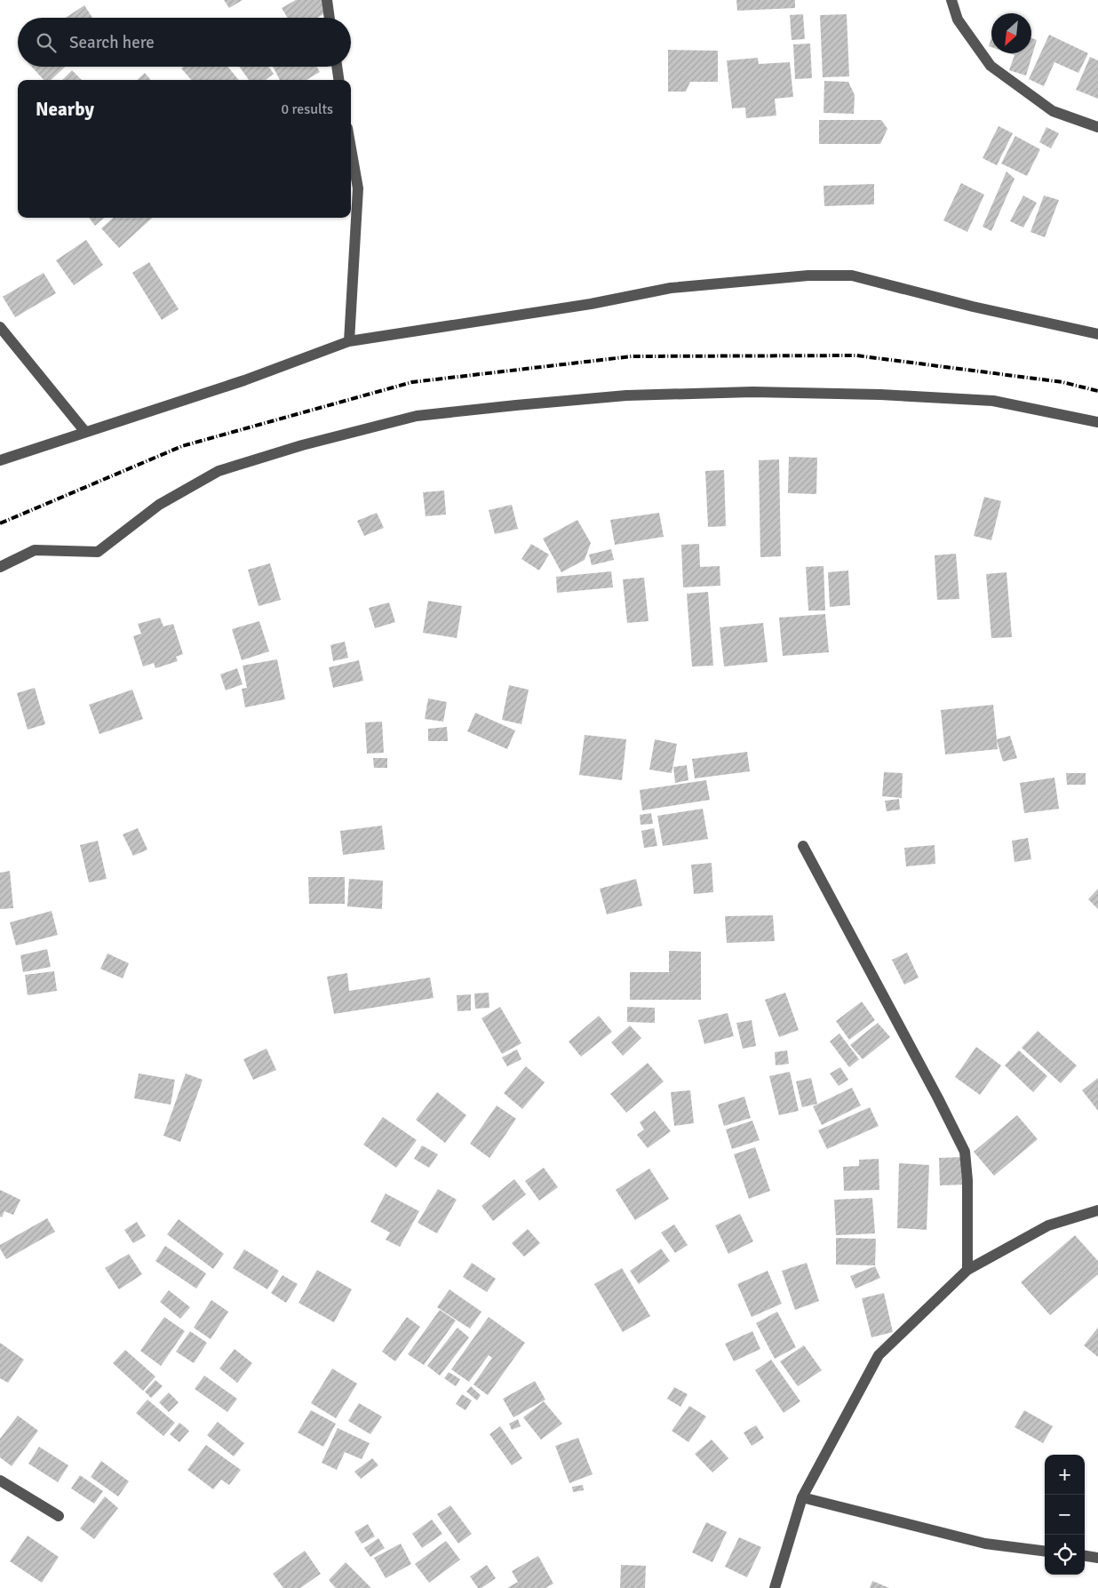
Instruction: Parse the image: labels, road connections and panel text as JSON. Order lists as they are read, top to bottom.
{
  "north": "bottom left",
  "page": {
    "search": "Search here",
    "heading": ["Nearby", "0 results"],
    "map_buttons": ["+", "−"]
  }
}
